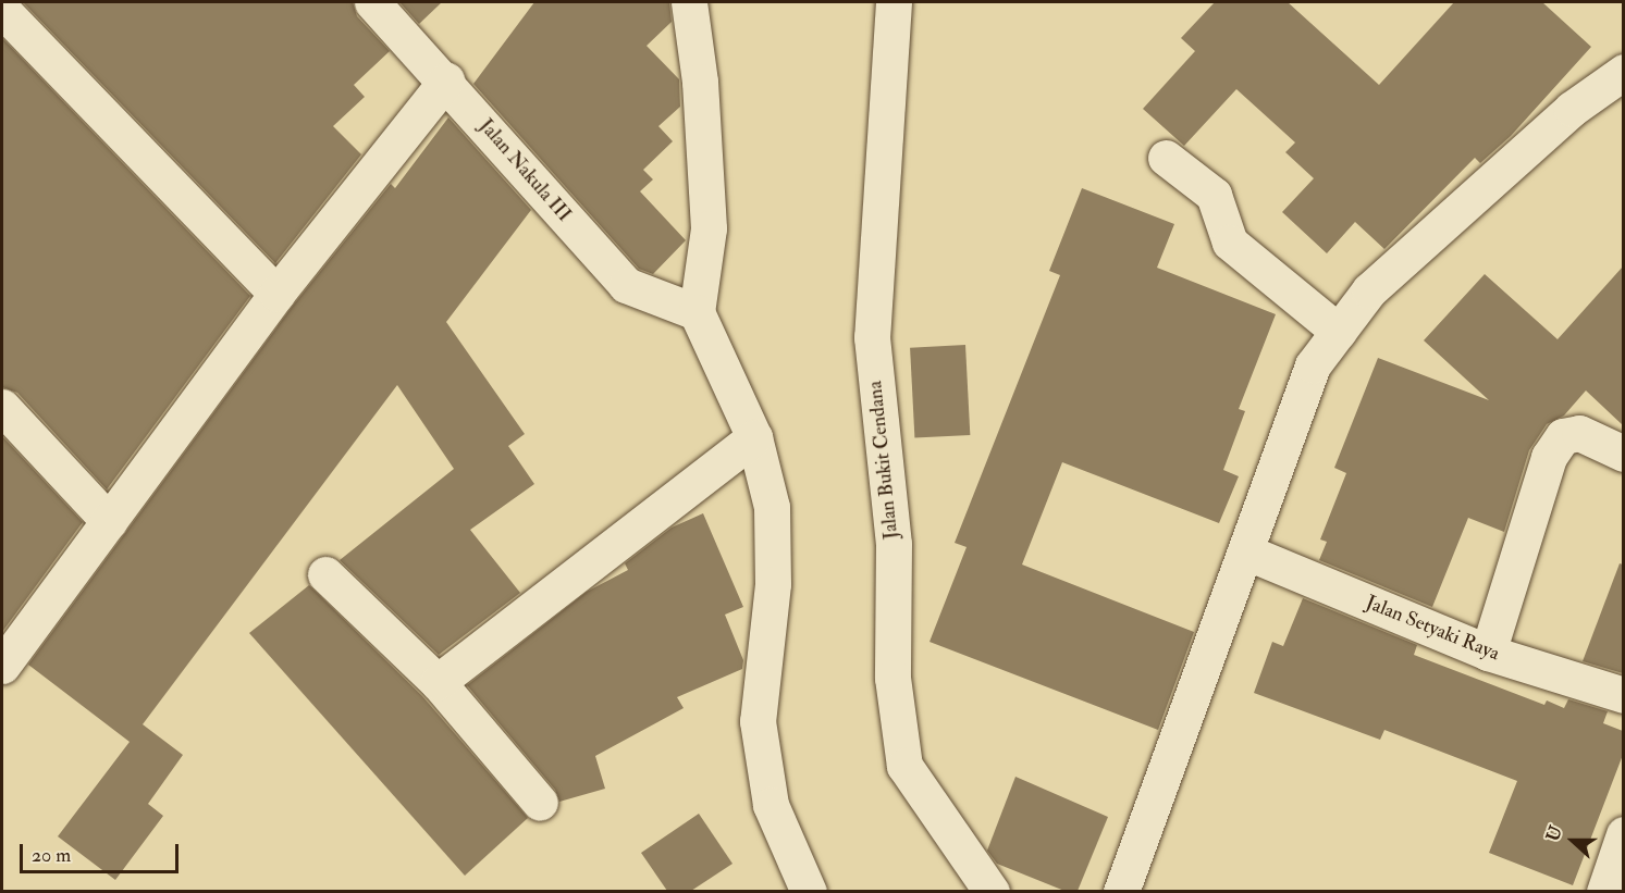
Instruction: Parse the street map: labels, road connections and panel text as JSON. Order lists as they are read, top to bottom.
{
  "streets": {
    "street": ["Jalan Nakula III", "Jalan Bukit Cendana", "Jalan Setyaki Raya"]
  },
  "scale_bar": "20 m",
  "north": "left"
}
